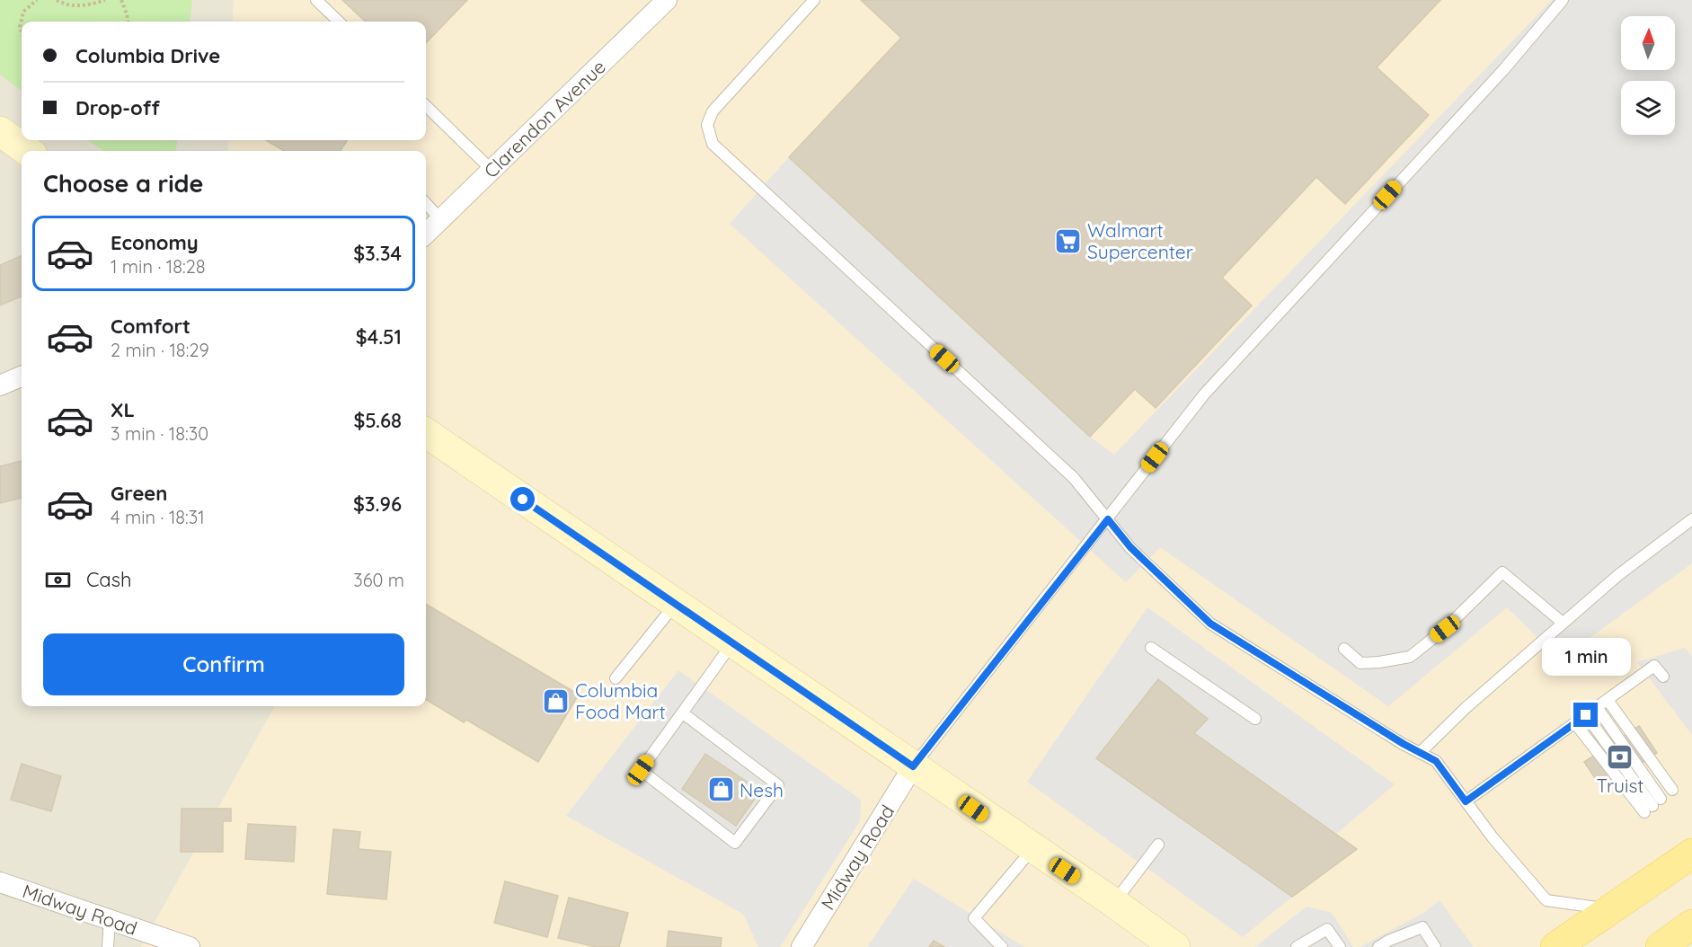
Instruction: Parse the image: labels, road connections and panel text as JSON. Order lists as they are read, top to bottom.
{
  "streets": {
    "street": ["Clarendon Avenue", "Midway Road"]
  },
  "places": {
    "supermarket": ["Walmart Supercenter"],
    "shop": ["Columbia Food Mart", "Nesh"],
    "bank": ["Truist"]
  },
  "north": "top",
  "page": {
    "banner": ["Columbia Drive", "Drop-off"],
    "heading": "Choose a ride",
    "list": [
      {
        "name": "Economy",
        "note": "1 min · 18:28",
        "value": "$3.34"
      },
      {
        "name": "Comfort",
        "note": "2 min · 18:29",
        "value": "$4.51"
      },
      {
        "name": "XL",
        "note": "3 min · 18:30",
        "value": "$5.68"
      },
      {
        "name": "Green",
        "note": "4 min · 18:31",
        "value": "$3.96"
      }
    ],
    "pay": ["Cash", "360 m"],
    "buttons": "Confirm",
    "bubble": "1 min"
  }
}
